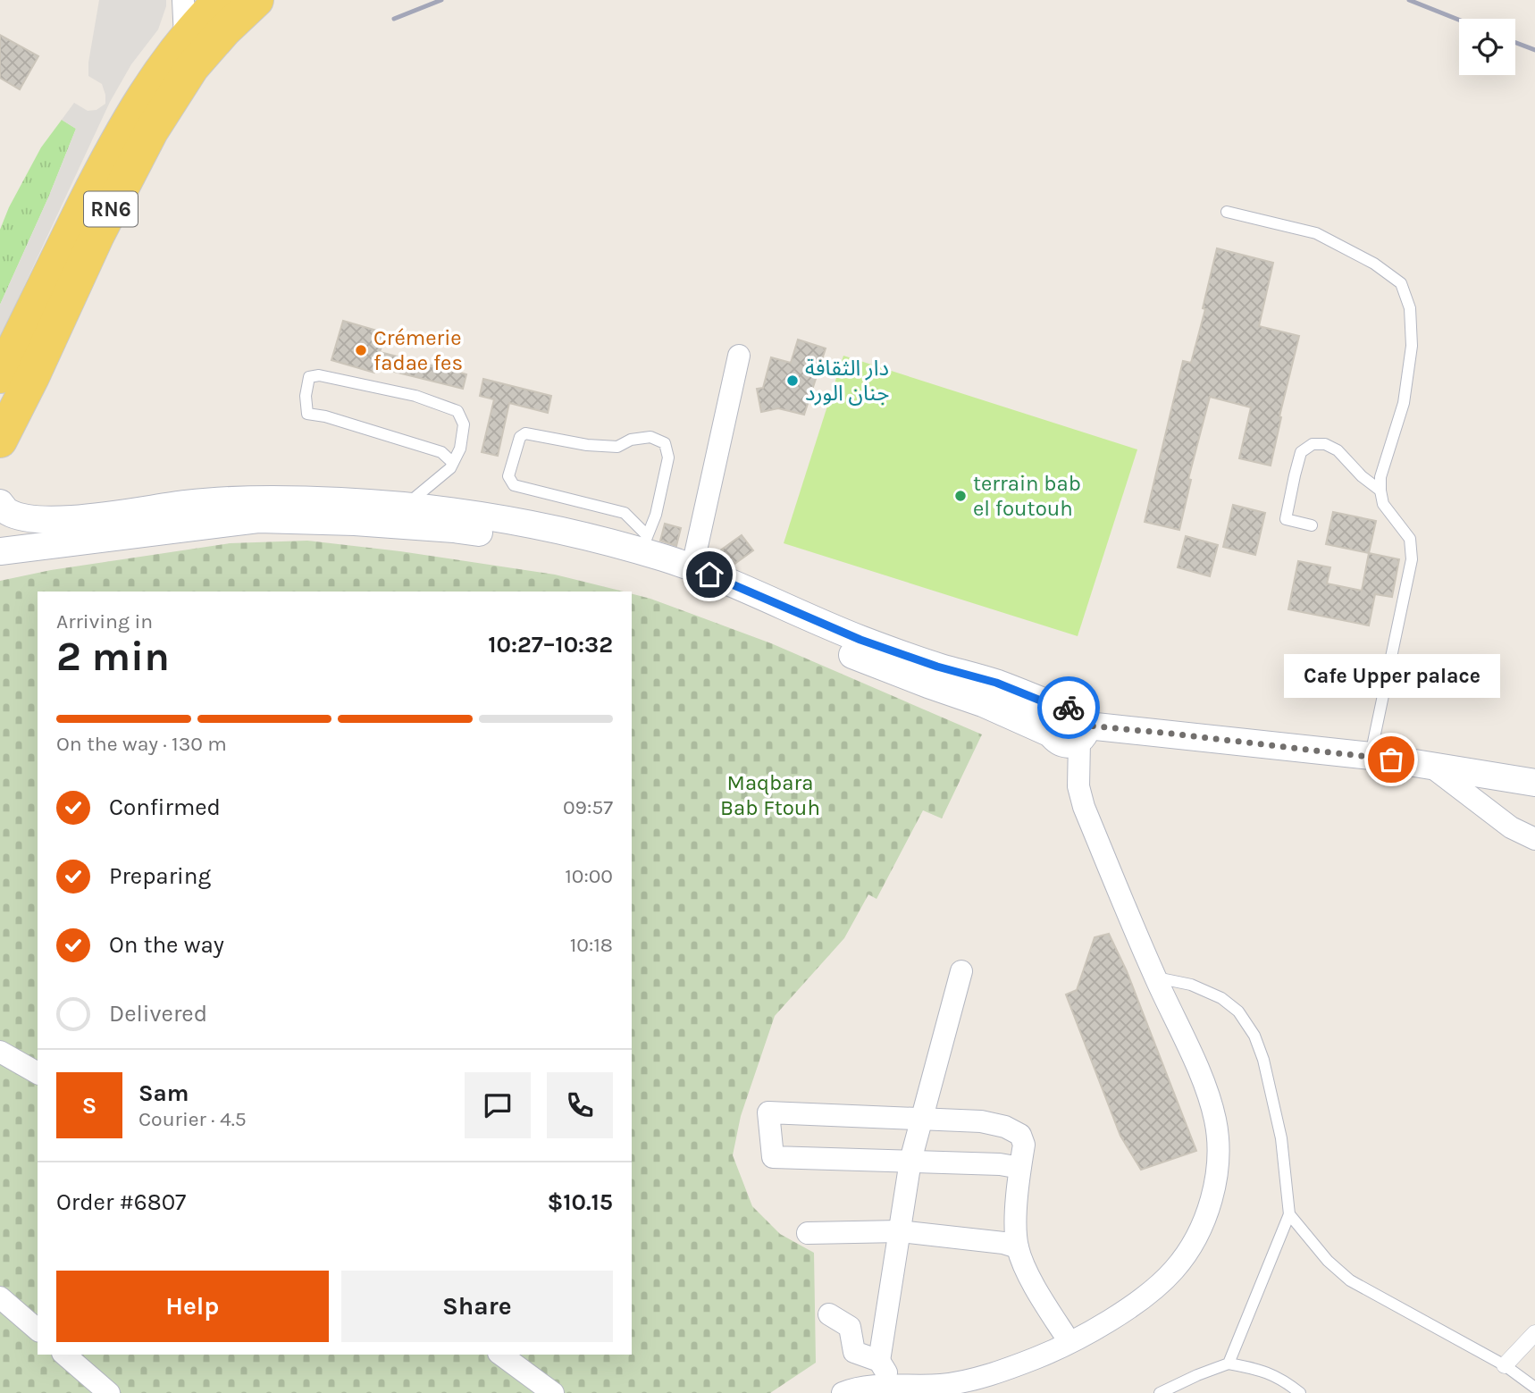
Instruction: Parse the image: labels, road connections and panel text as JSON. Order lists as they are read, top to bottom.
{
  "streets": {
    "main road": ["RN6"]
  },
  "parks": ["Maqbara Bab Ftouh"],
  "places": [
    "Crémerie fadae fes",
    "دار الثقافة جنان الورد",
    "terrain bab el foutouh",
    "Cafe Upper palace"
  ],
  "page": {
    "heading": ["2 min", "Arriving in", "10:27–10:32"],
    "panel": [
      "Sam",
      "Courier · 4.5",
      "Order #6807",
      "$10.15"
    ],
    "bubble": "Cafe Upper palace",
    "bar": "On the way · 130 m",
    "list": [
      ["Confirmed", "09:57"],
      ["Preparing", "10:00"],
      ["On the way", "10:18"],
      "Delivered"
    ],
    "round": "S",
    "buttons": ["Help", "Share"]
  }
}
